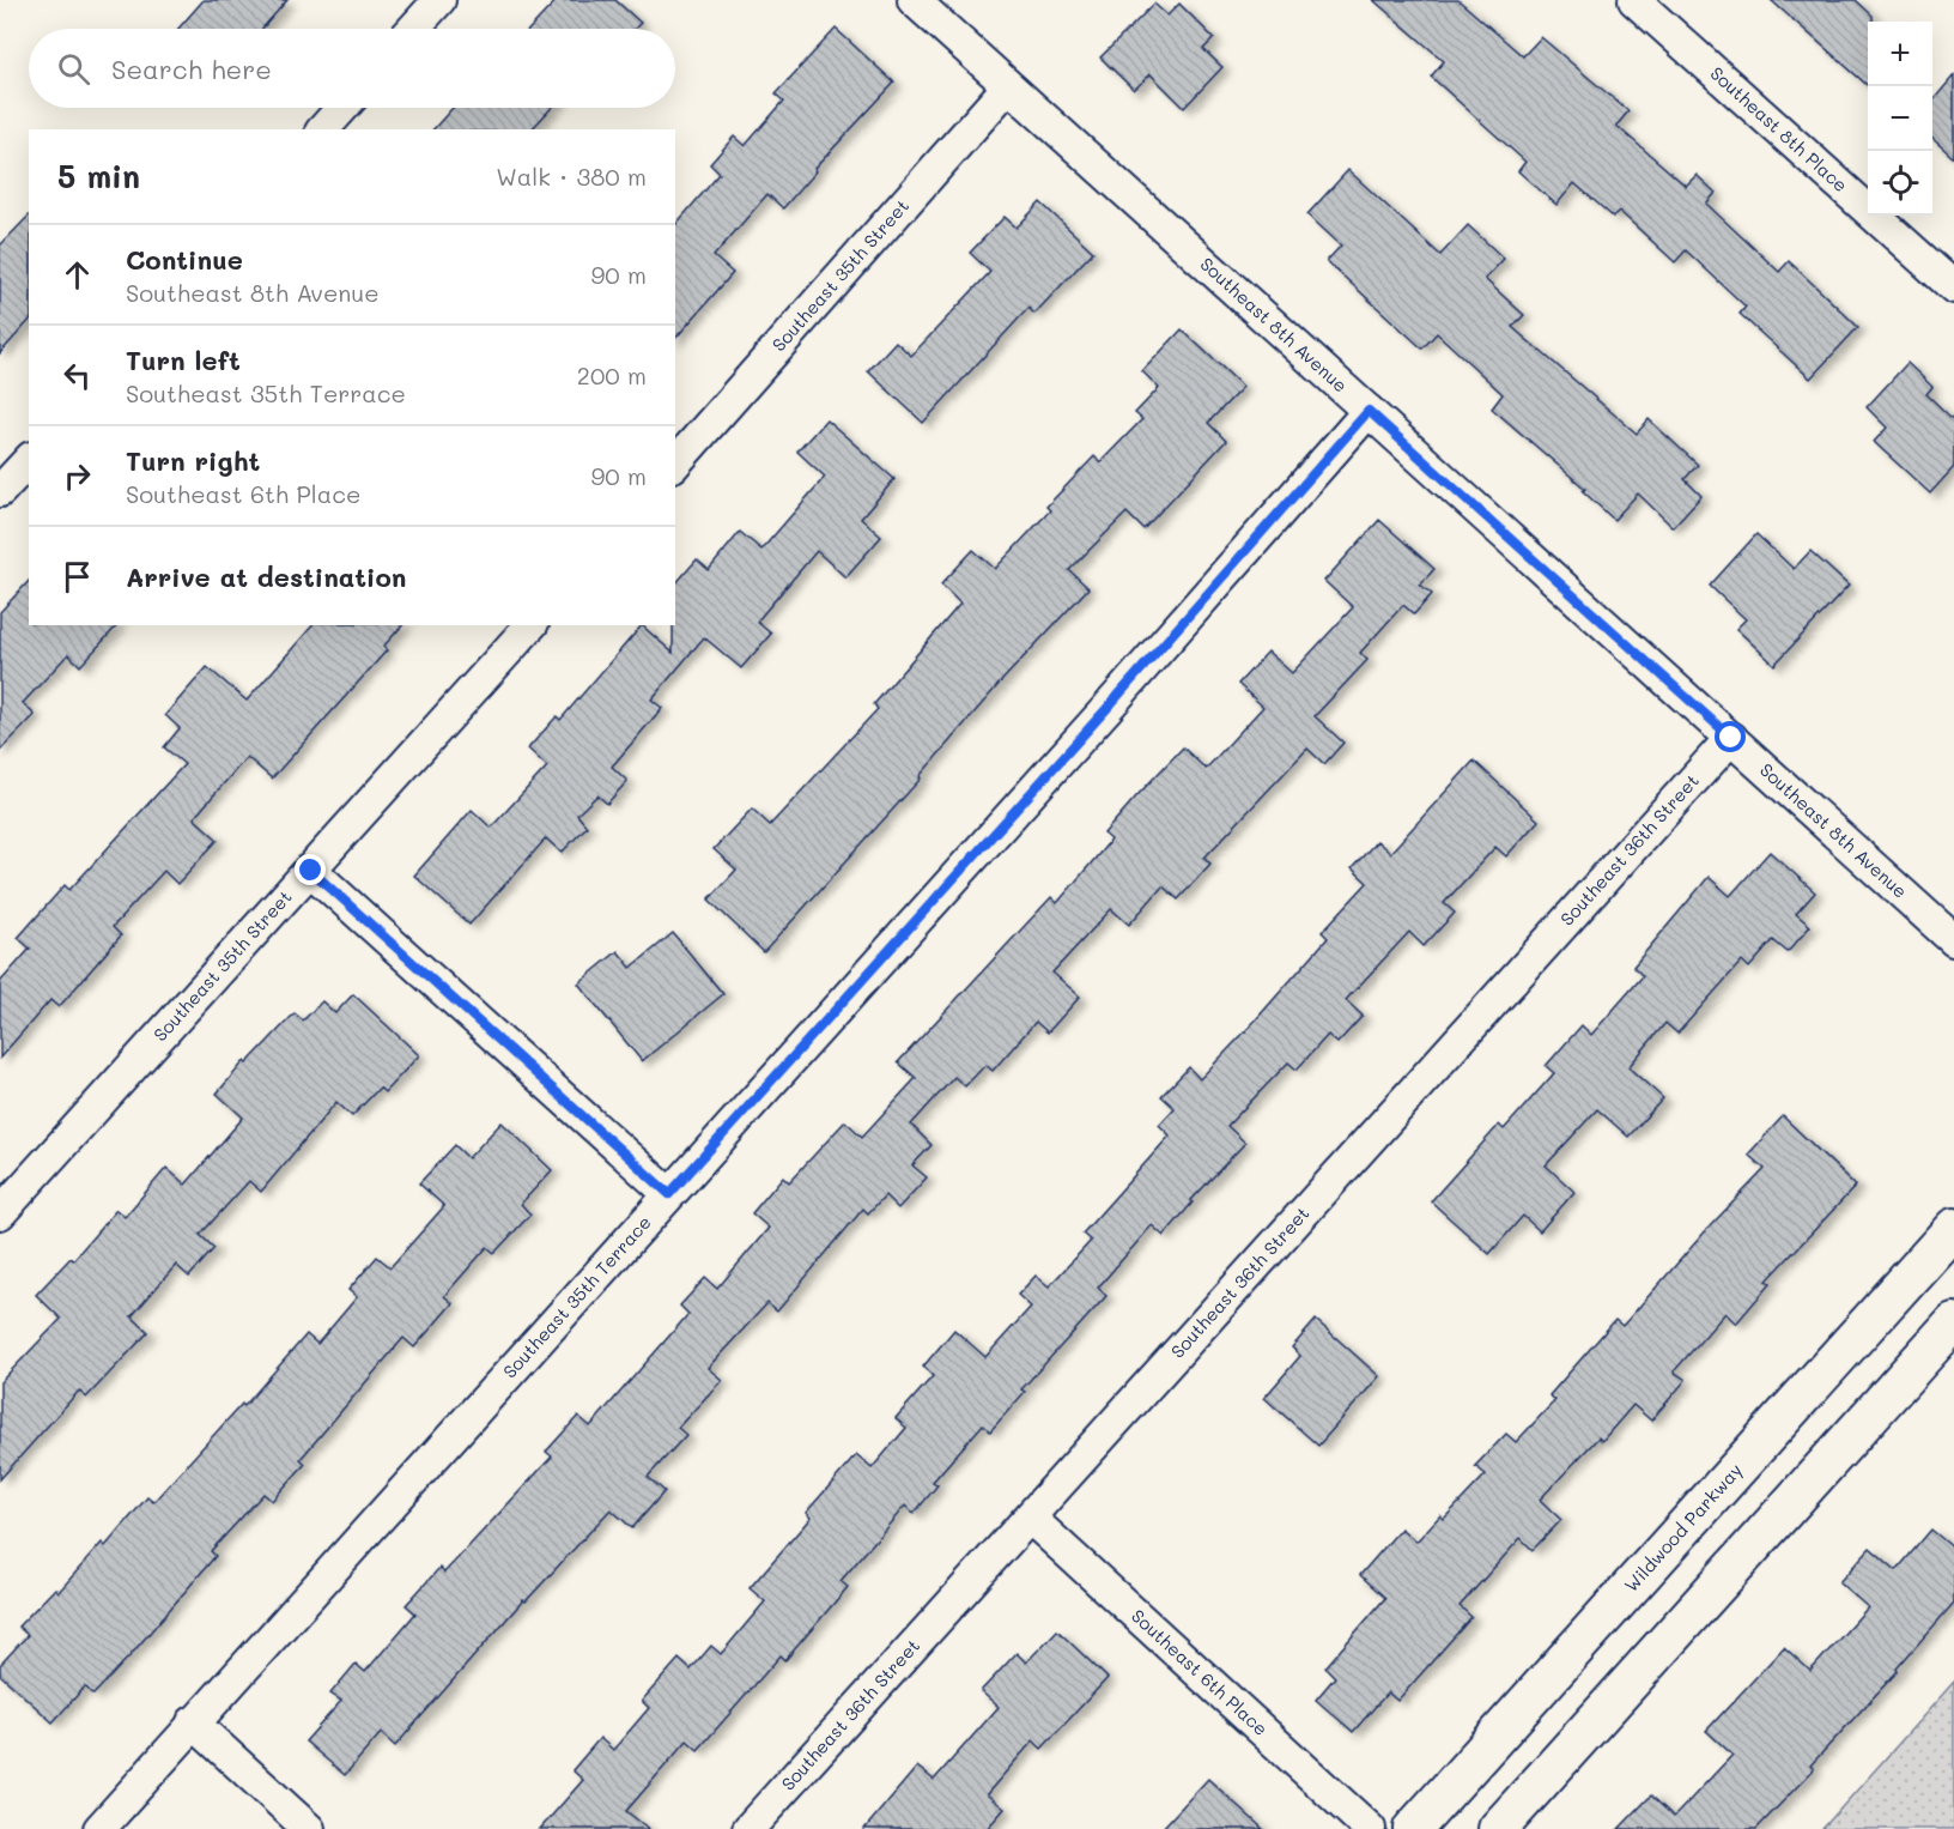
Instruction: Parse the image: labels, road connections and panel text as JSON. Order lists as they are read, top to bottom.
{
  "streets": {
    "street": [
      "Southeast 8th Place",
      "Southeast 35th Street",
      "Southeast 8th Avenue",
      "Southeast 36th Street",
      "Southeast 35th Terrace",
      "Wildwood Parkway",
      "Southeast 6th Place"
    ]
  },
  "crossings": [
    ["Southeast 35th Street", "Southeast 8th Avenue"],
    ["Southeast 8th Avenue", "Southeast 36th Street"],
    ["Southeast 8th Avenue", "Southeast 35th Terrace"],
    ["Southeast 36th Street", "Southeast 6th Place"]
  ],
  "page": {
    "map_buttons": ["+", "−"],
    "search": "Search here",
    "heading": ["5 min", "Walk · 380 m"],
    "list": [
      ["Continue", "Southeast 8th Avenue", "90 m"],
      ["Turn left", "Southeast 35th Terrace", "200 m"],
      ["Turn right", "Southeast 6th Place", "90 m"],
      "Arrive at destination"
    ]
  }
}
